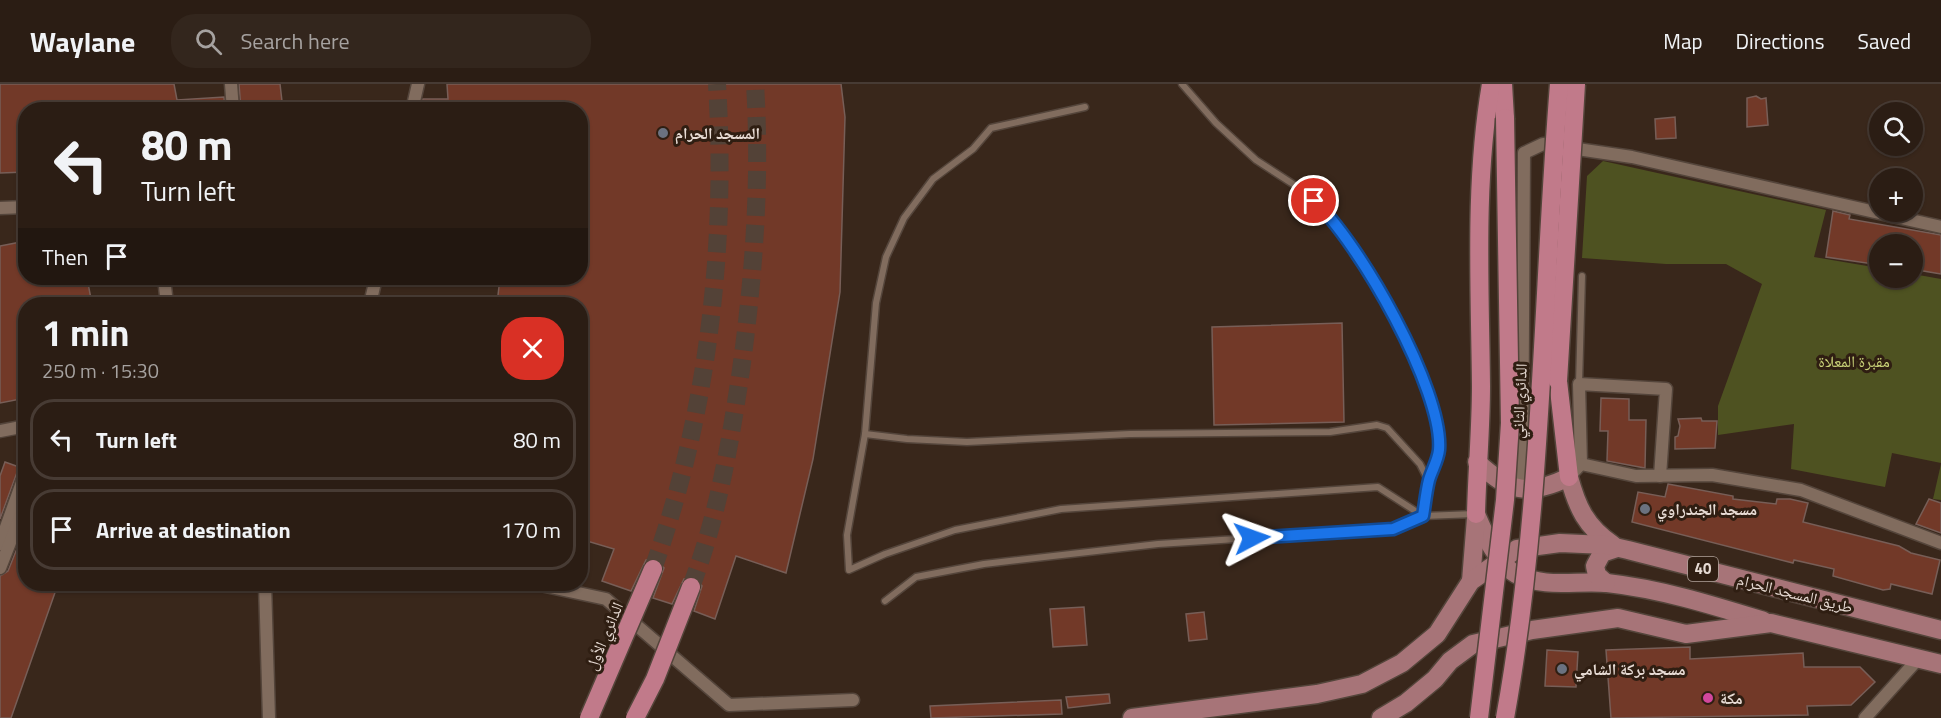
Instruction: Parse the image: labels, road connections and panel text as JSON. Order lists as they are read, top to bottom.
{
  "streets": {
    "highway": ["الدائري الثاني", "الدائري الأول"],
    "main road": ["40", "طريق المسجد الحرام"]
  },
  "parks": ["مقبرة المعلاة"],
  "places": [
    "المسجد الحرام",
    "مسجد الجندراوي",
    "مسجد بركة الشامي",
    "مكة"
  ],
  "page": {
    "header": "Waylane",
    "search": "Search here",
    "nav": ["Map", "Directions", "Saved"],
    "map_buttons": ["+", "−"],
    "turn": ["80 m", "Turn left"],
    "then": "Then",
    "heading": ["1 min", "250 m · 15:30"],
    "list": [
      {
        "name": "Turn left",
        "value": "80 m"
      },
      {
        "name": "Arrive at destination",
        "value": "170 m"
      }
    ]
  }
}
